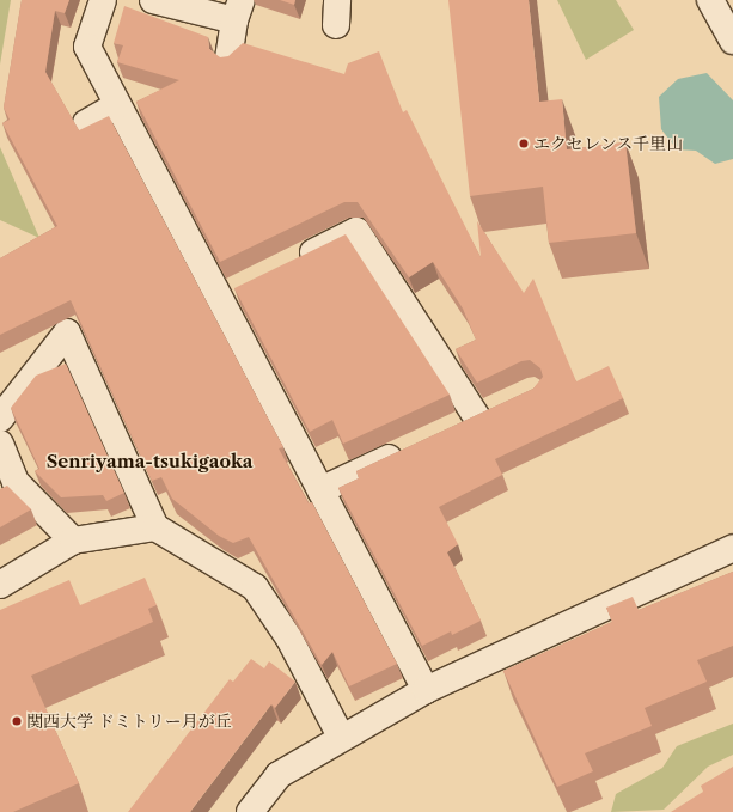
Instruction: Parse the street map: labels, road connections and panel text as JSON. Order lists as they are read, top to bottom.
{
  "districts": ["Senriyama-tsukigaoka"],
  "places": ["エクセレンス千里山", "関西大学 ドミトリー月が丘"]
}
